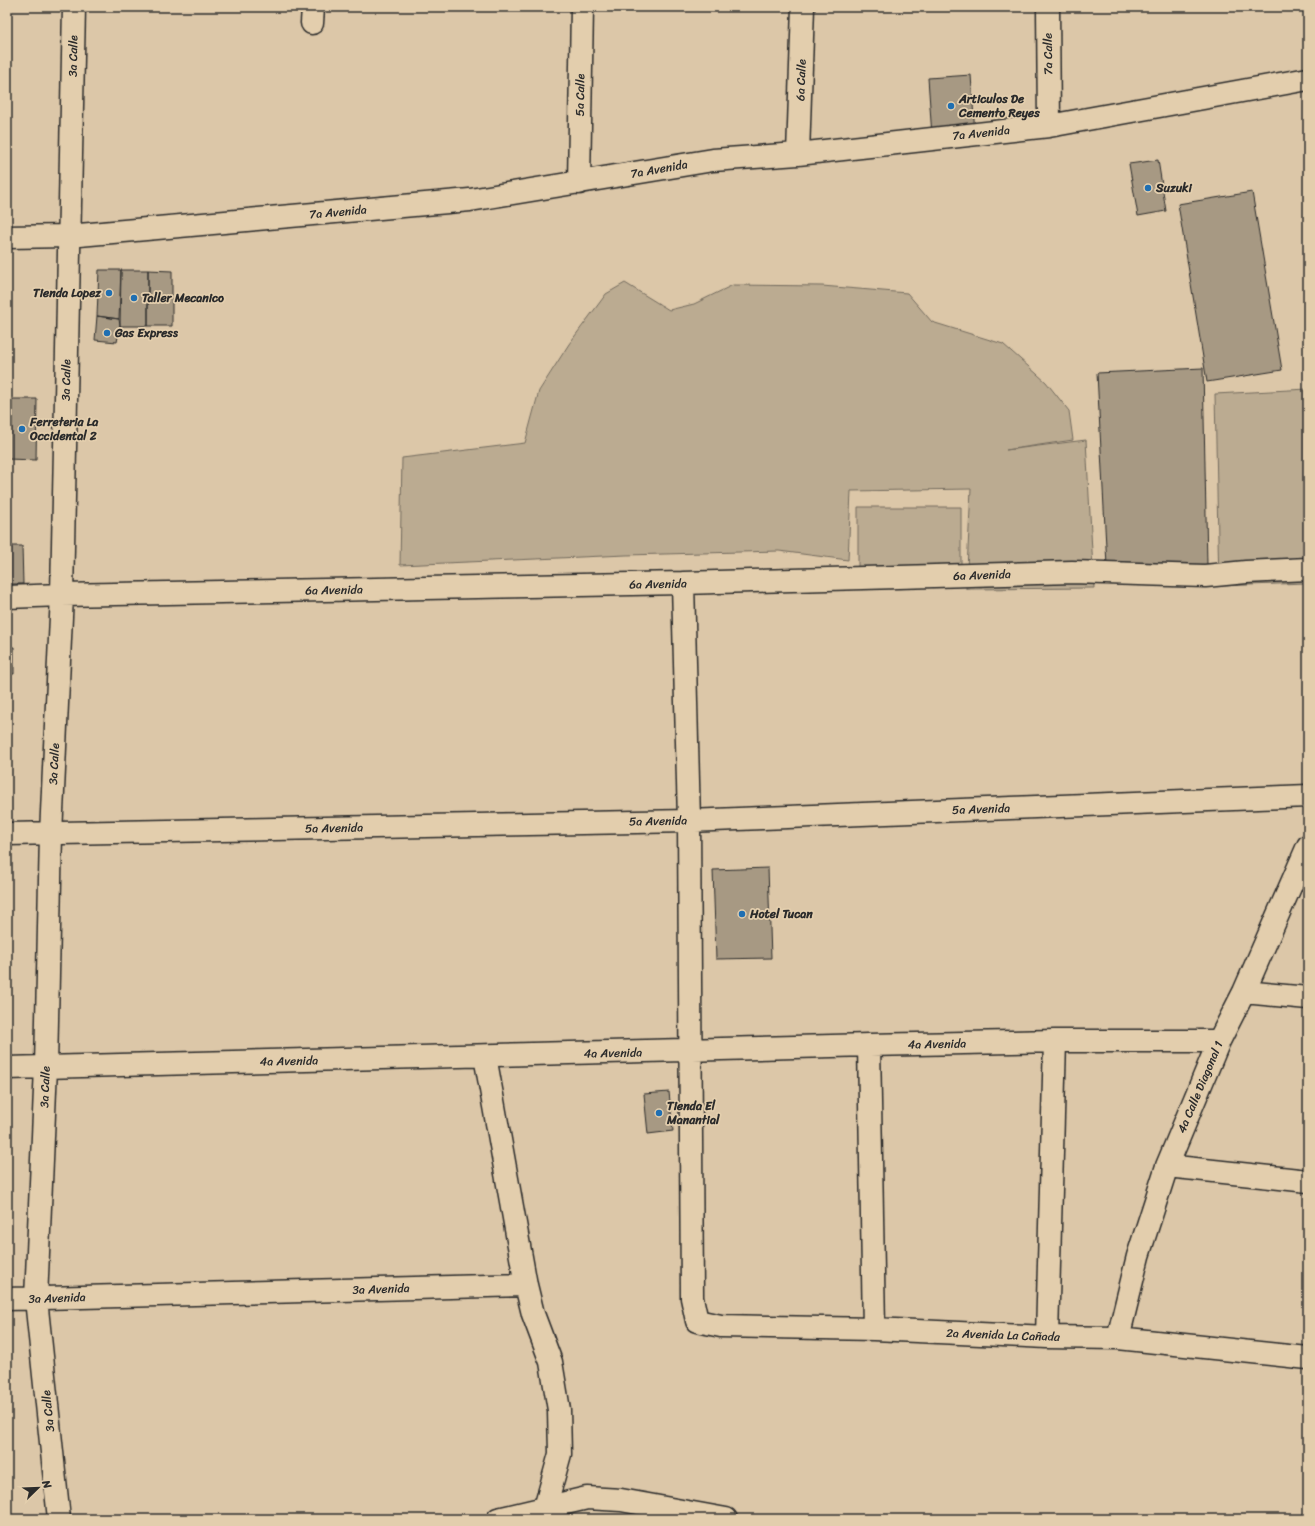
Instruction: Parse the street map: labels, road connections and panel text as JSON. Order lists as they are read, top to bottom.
{
  "streets": {
    "street": [
      "7a Calle",
      "3a Calle",
      "6a Calle",
      "5a Calle",
      "7a Avenida",
      "6a Avenida",
      "5a Avenida",
      "4a Avenida",
      "4a Calle Diagonal 1",
      "3a Avenida",
      "2a Avenida La Cañada"
    ]
  },
  "crossings": [
    ["7a Calle", "7a Avenida"],
    ["3a Calle", "7a Avenida"],
    ["3a Calle", "6a Avenida"],
    ["3a Calle", "5a Avenida"],
    ["3a Calle", "4a Avenida"],
    ["3a Calle", "3a Avenida"],
    ["6a Calle", "7a Avenida"],
    ["5a Calle", "7a Avenida"],
    ["4a Avenida", "4a Calle Diagonal 1"],
    ["4a Avenida", "2a Avenida La Cañada"],
    ["4a Calle Diagonal 1", "2a Avenida La Cañada"]
  ],
  "places": [
    "Articulos De Cemento Reyes",
    "Suzuki",
    "Tienda Lopez",
    "Taller Mecanico",
    "Gas Express",
    "Ferreteria La Occidental 2",
    "Hotel Tucan",
    "Tienda El Manantial"
  ],
  "north": "top right"
}
